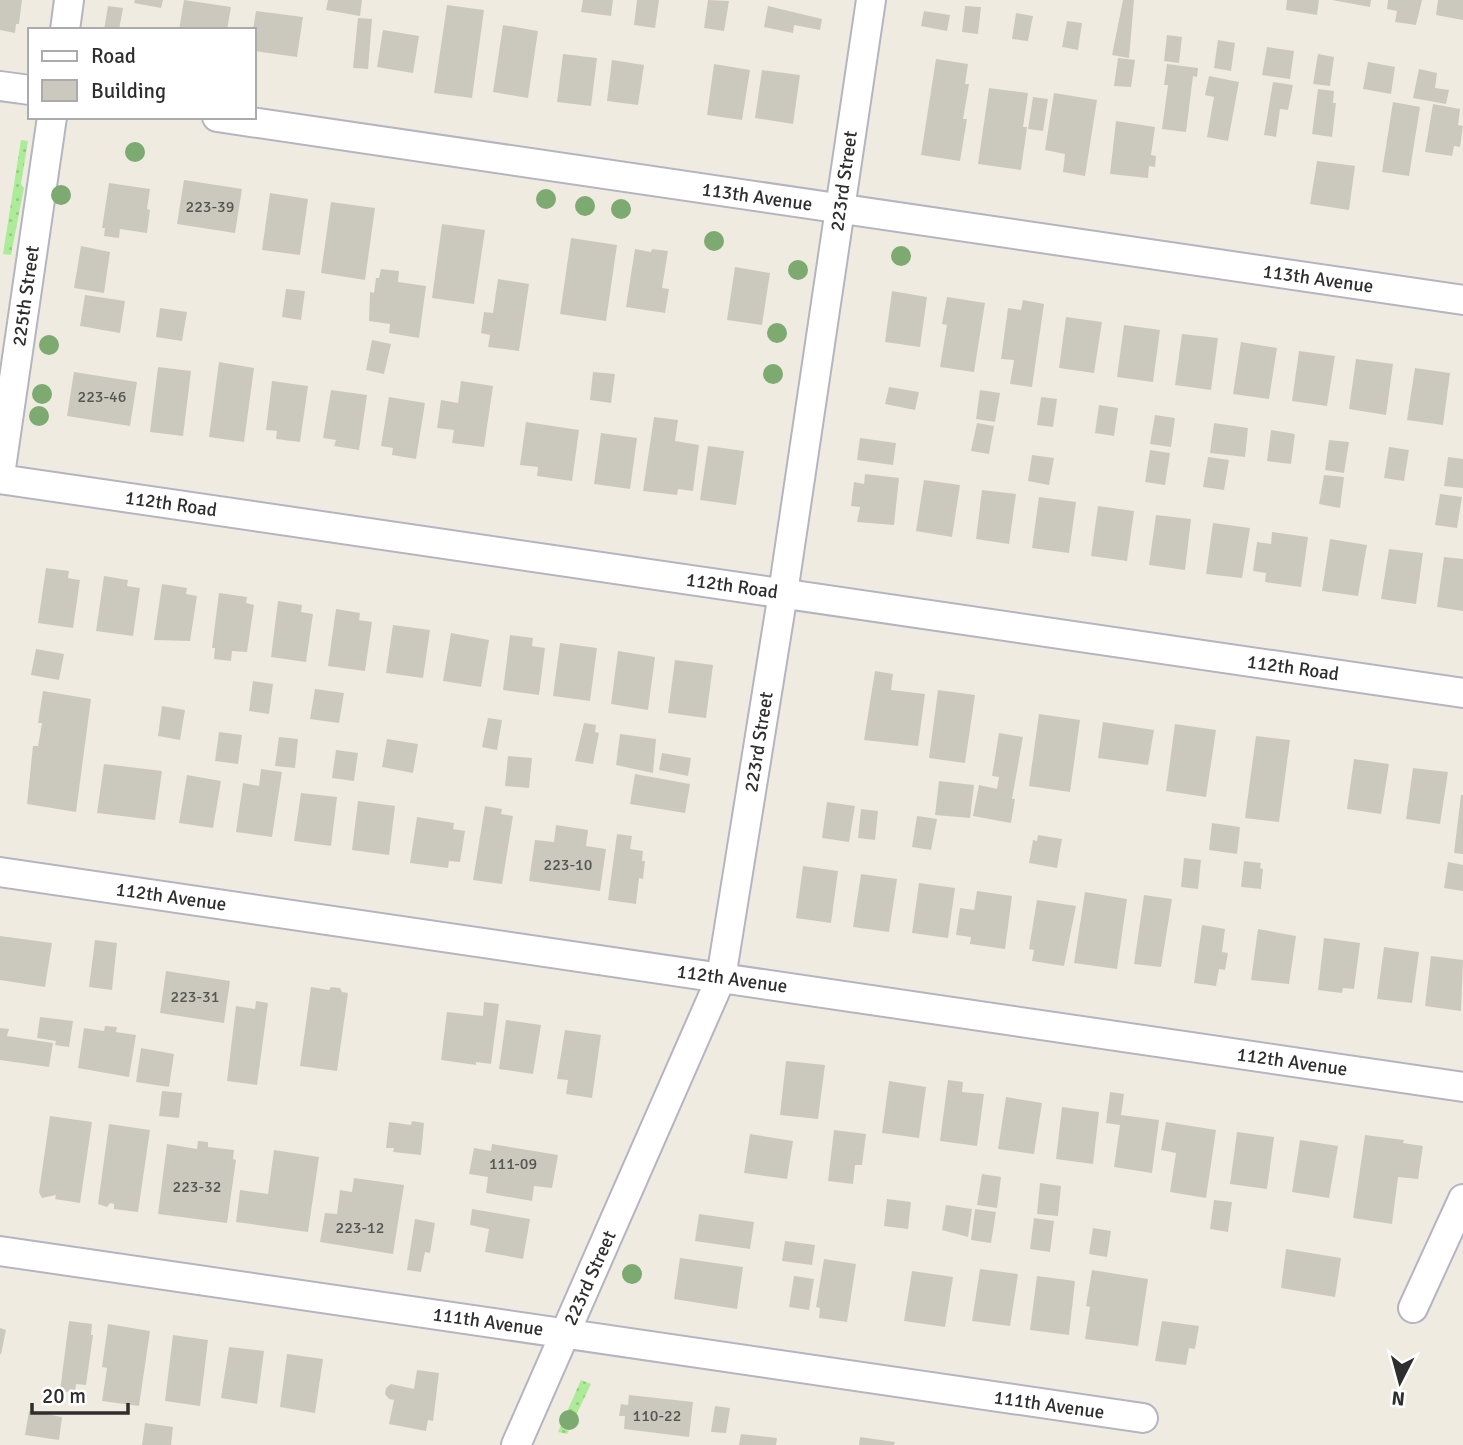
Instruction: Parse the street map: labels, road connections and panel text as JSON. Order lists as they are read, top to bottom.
{
  "streets": {
    "street": [
      "223rd Street",
      "113th Avenue",
      "225th Street",
      "112th Road",
      "112th Avenue",
      "111th Avenue"
    ]
  },
  "crossings": [
    ["223rd Street", "113th Avenue"],
    ["223rd Street", "112th Road"],
    ["223rd Street", "112th Avenue"],
    ["223rd Street", "111th Avenue"],
    ["225th Street", "112th Road"]
  ],
  "house_numbers": [
    "223-39",
    "223-46",
    "223-10",
    "223-31",
    "111-09",
    "223-32",
    "223-12",
    "110-22"
  ],
  "legend": ["Road", "Building"],
  "scale_bar": "20 m",
  "north": "bottom"
}
